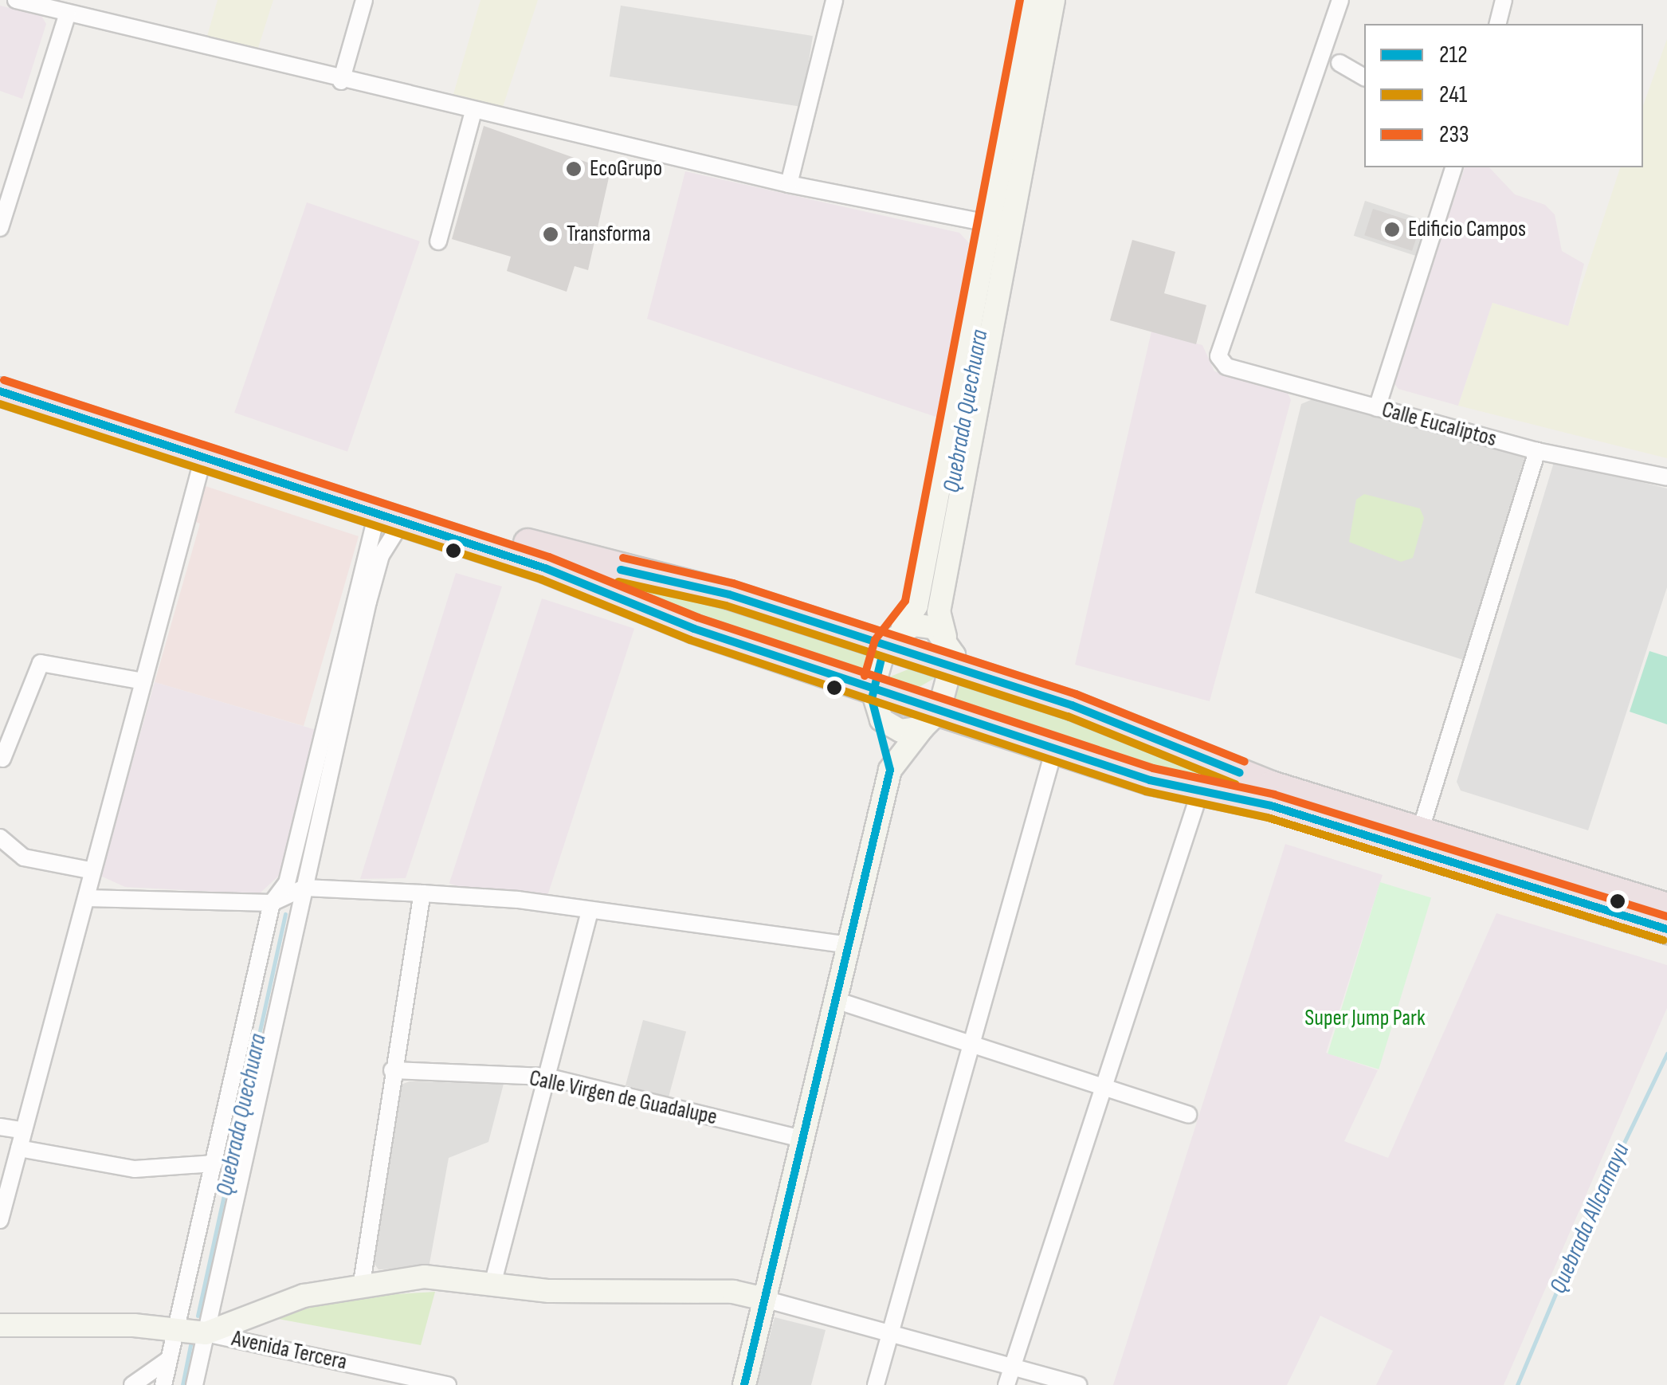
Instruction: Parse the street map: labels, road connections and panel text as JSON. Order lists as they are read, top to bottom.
{
  "streets": {
    "main road": ["Avenida Tercera"],
    "street": ["Calle Eucaliptos", "Calle Virgen de Guadalupe"]
  },
  "water": ["Quebrada Quechuara", "Quebrada Allcamayu"],
  "parks": ["Super Jump Park"],
  "places": ["EcoGrupo", "Edificio Campos", "Transforma"],
  "lines": ["transit line 233", "transit line 212", "transit line 241"],
  "legend": ["212", "241", "233"]
}
